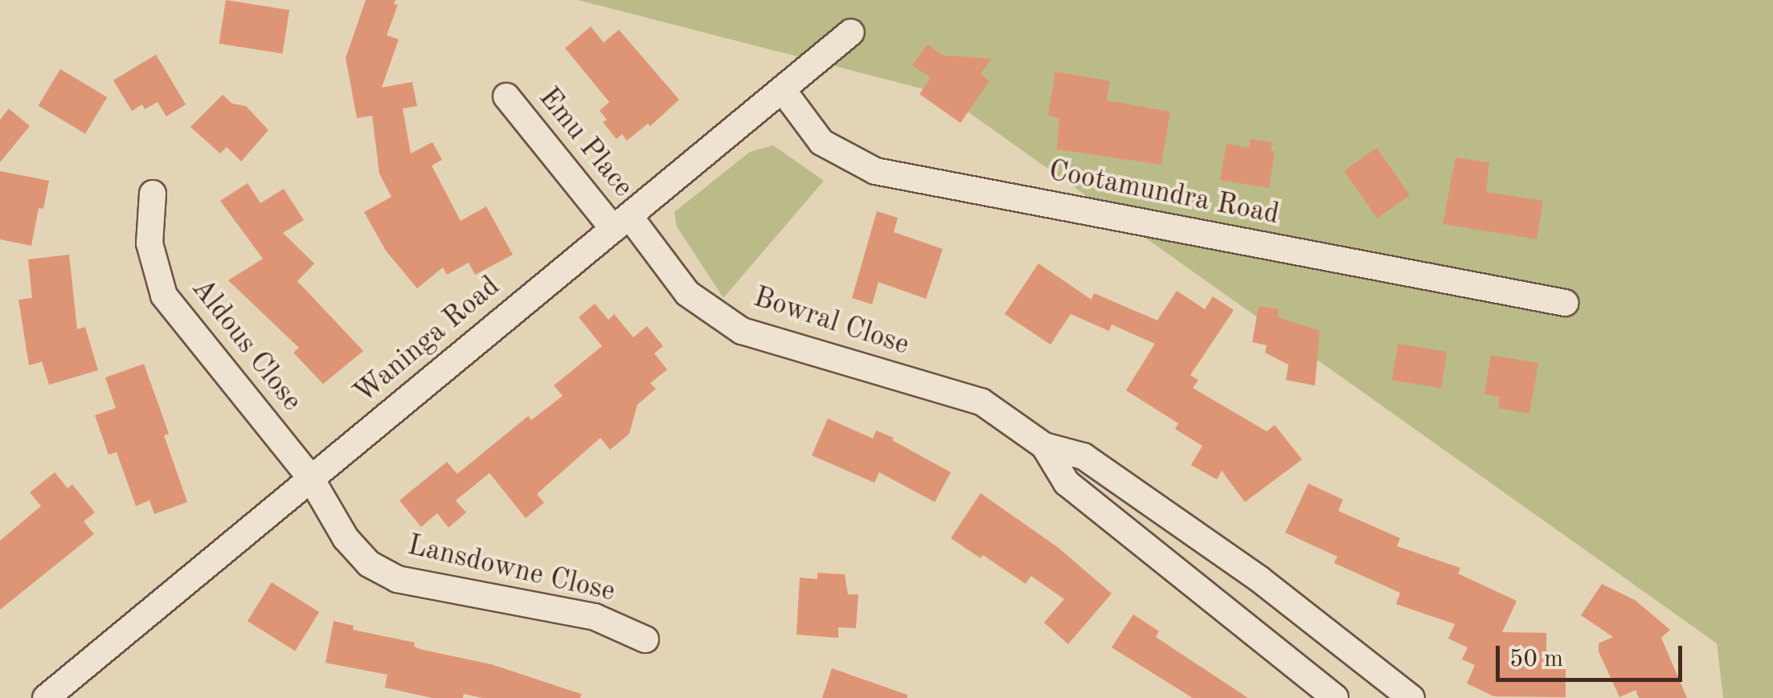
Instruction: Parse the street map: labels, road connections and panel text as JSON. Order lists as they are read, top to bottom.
{
  "streets": {
    "street": [
      "Emu Place",
      "Cootamundra Road",
      "Bowral Close",
      "Waninga Road",
      "Aldous Close",
      "Lansdowne Close"
    ]
  },
  "crossings": [
    ["Emu Place", "Bowral Close"],
    ["Emu Place", "Waninga Road"],
    ["Cootamundra Road", "Waninga Road"],
    ["Bowral Close", "Waninga Road"],
    ["Waninga Road", "Aldous Close"],
    ["Waninga Road", "Lansdowne Close"],
    ["Aldous Close", "Lansdowne Close"]
  ],
  "scale_bar": "50 m"
}
